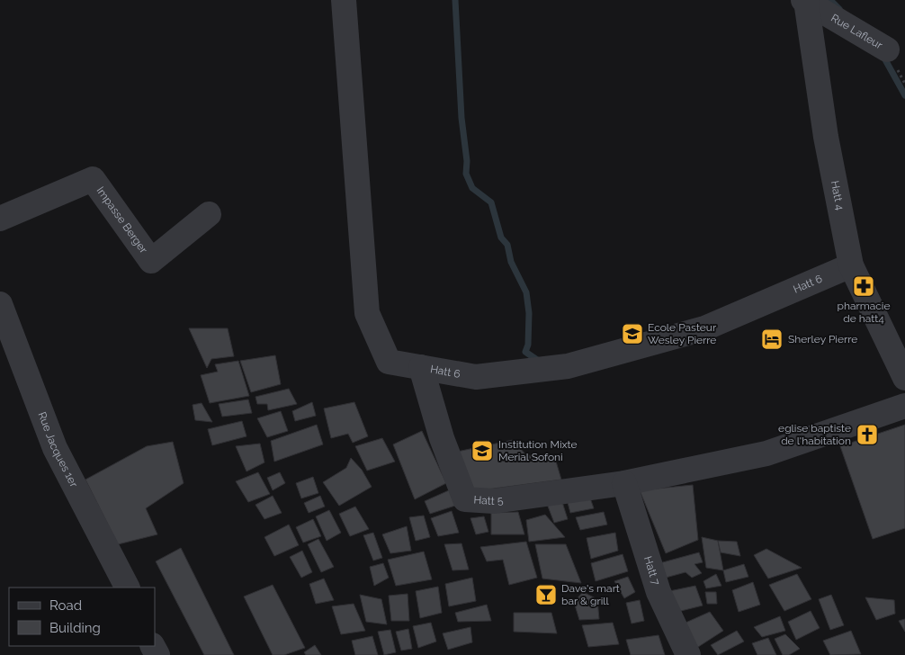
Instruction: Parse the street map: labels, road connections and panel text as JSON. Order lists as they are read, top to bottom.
{
  "streets": {
    "street": [
      "Rue Lafleur",
      "Hatt 4",
      "Impasse Berger",
      "Hatt 6",
      "Rue Jacques 1er",
      "Hatt 5",
      "Hatt 7"
    ]
  },
  "crossings": [
    ["Rue Lafleur", "Hatt 4"],
    ["Hatt 4", "Hatt 6"],
    ["Hatt 6", "Hatt 5"],
    ["Hatt 5", "Hatt 7"]
  ],
  "places": {
    "pharmacy": ["pharmacie de hatt4"],
    "school or university": ["Ecole Pasteur Wesley Pierre", "Institution Mixte Merial Sofoni"],
    "hotel": ["Sherley Pierre"],
    "church": ["eglise baptiste de l'habitation"],
    "bar": ["Dave's mart bar & grill"]
  },
  "legend": ["Road", "Building"]
}
